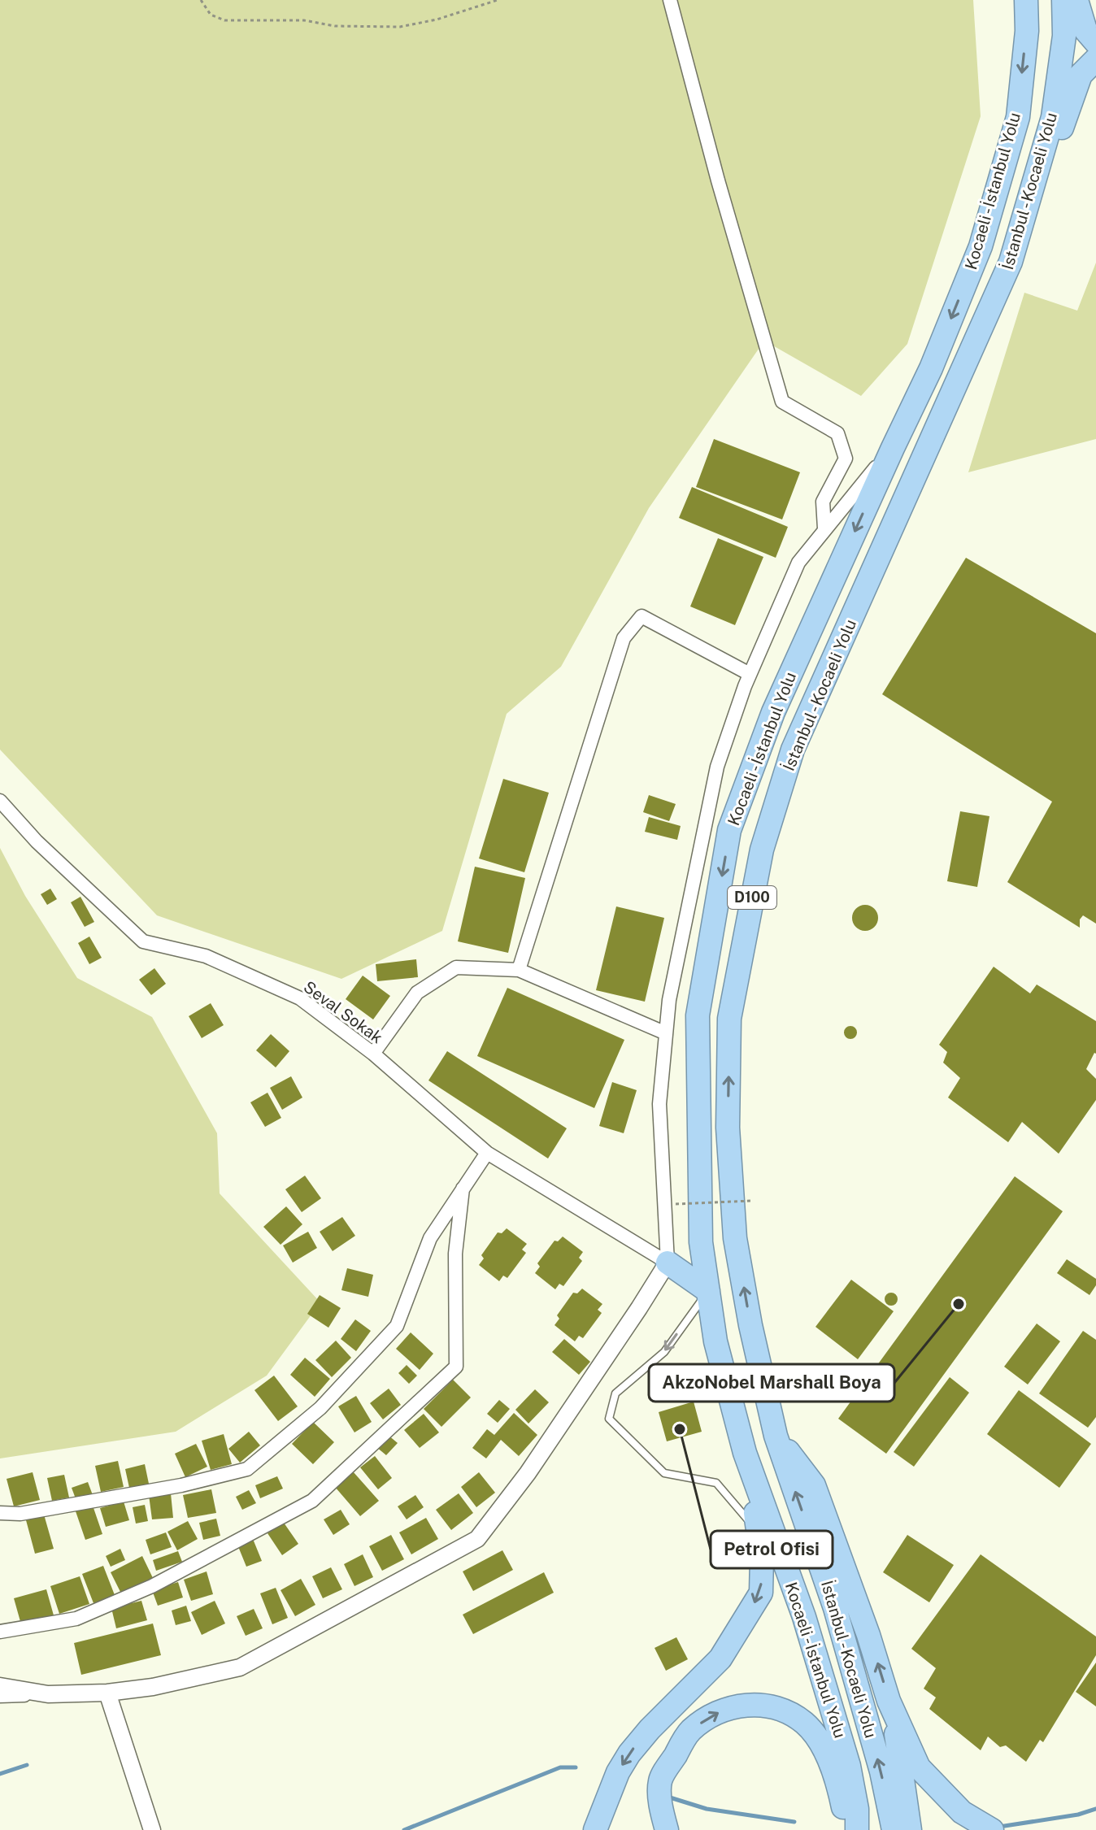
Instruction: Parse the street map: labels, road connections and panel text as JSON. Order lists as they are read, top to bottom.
{
  "streets": {
    "highway": ["Kocaeli - İstanbul Yolu", "İstanbul - Kocaeli Yolu", "D100"],
    "street": ["Seval Sokak"]
  },
  "one_way": ["Kocaeli - İstanbul Yolu", "İstanbul - Kocaeli Yolu"],
  "places": ["AkzoNobel Marshall Boya", "Petrol Ofisi"]
}
